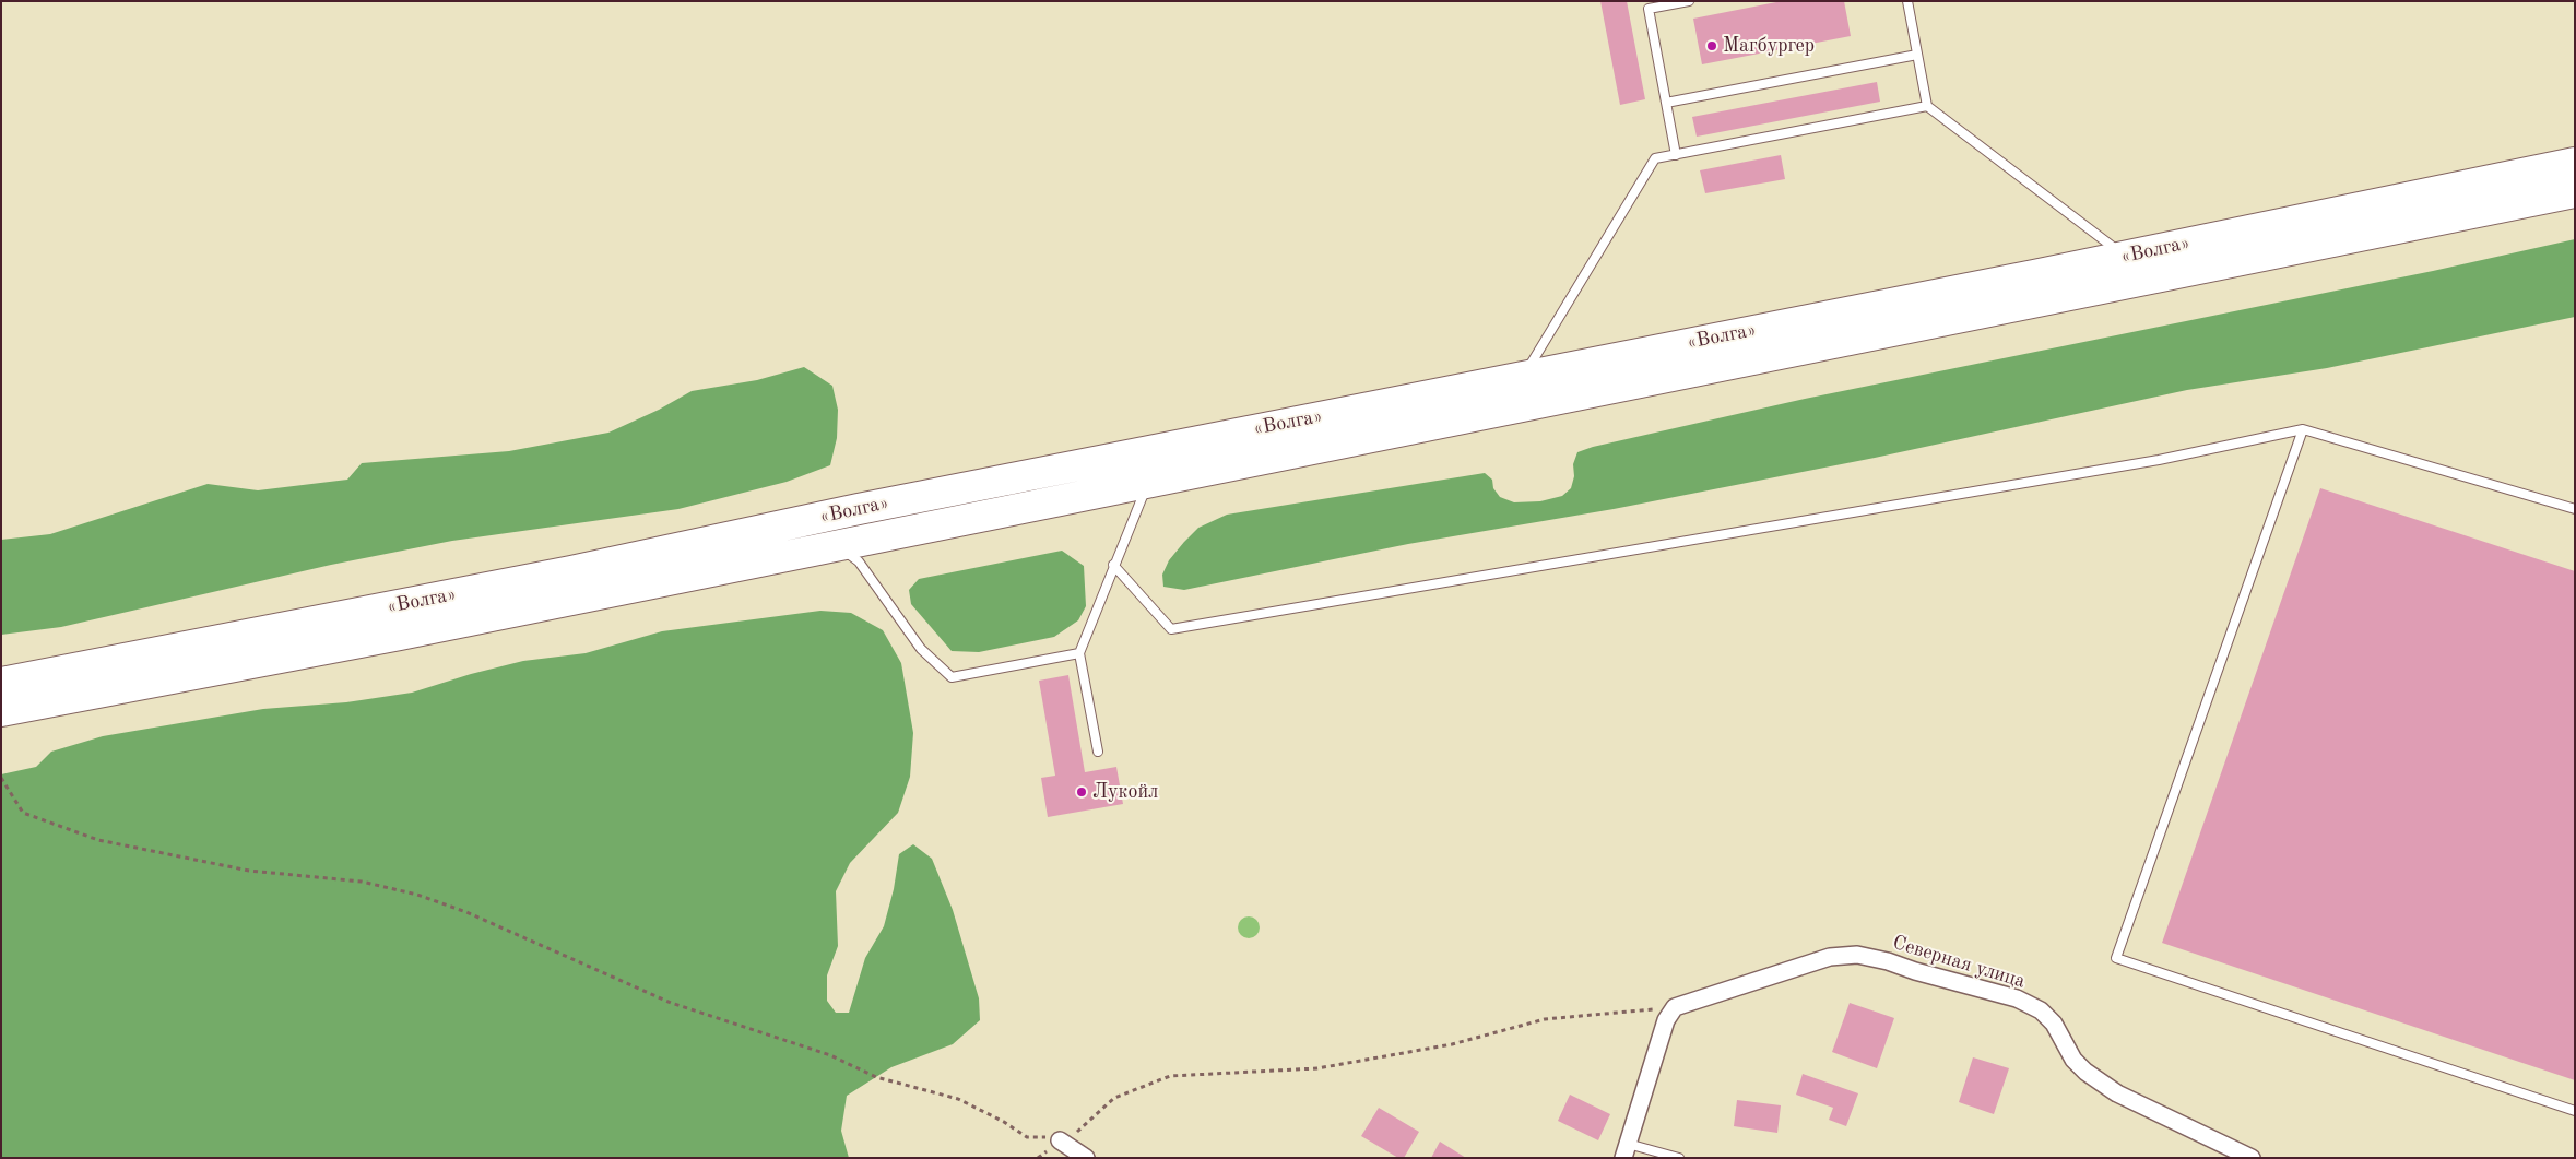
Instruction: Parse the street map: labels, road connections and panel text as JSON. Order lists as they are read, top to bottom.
{
  "streets": {
    "highway": ["«Волга»"],
    "street": ["Северная улица"]
  },
  "places": ["Магбургер", "Лукойл"]
}
